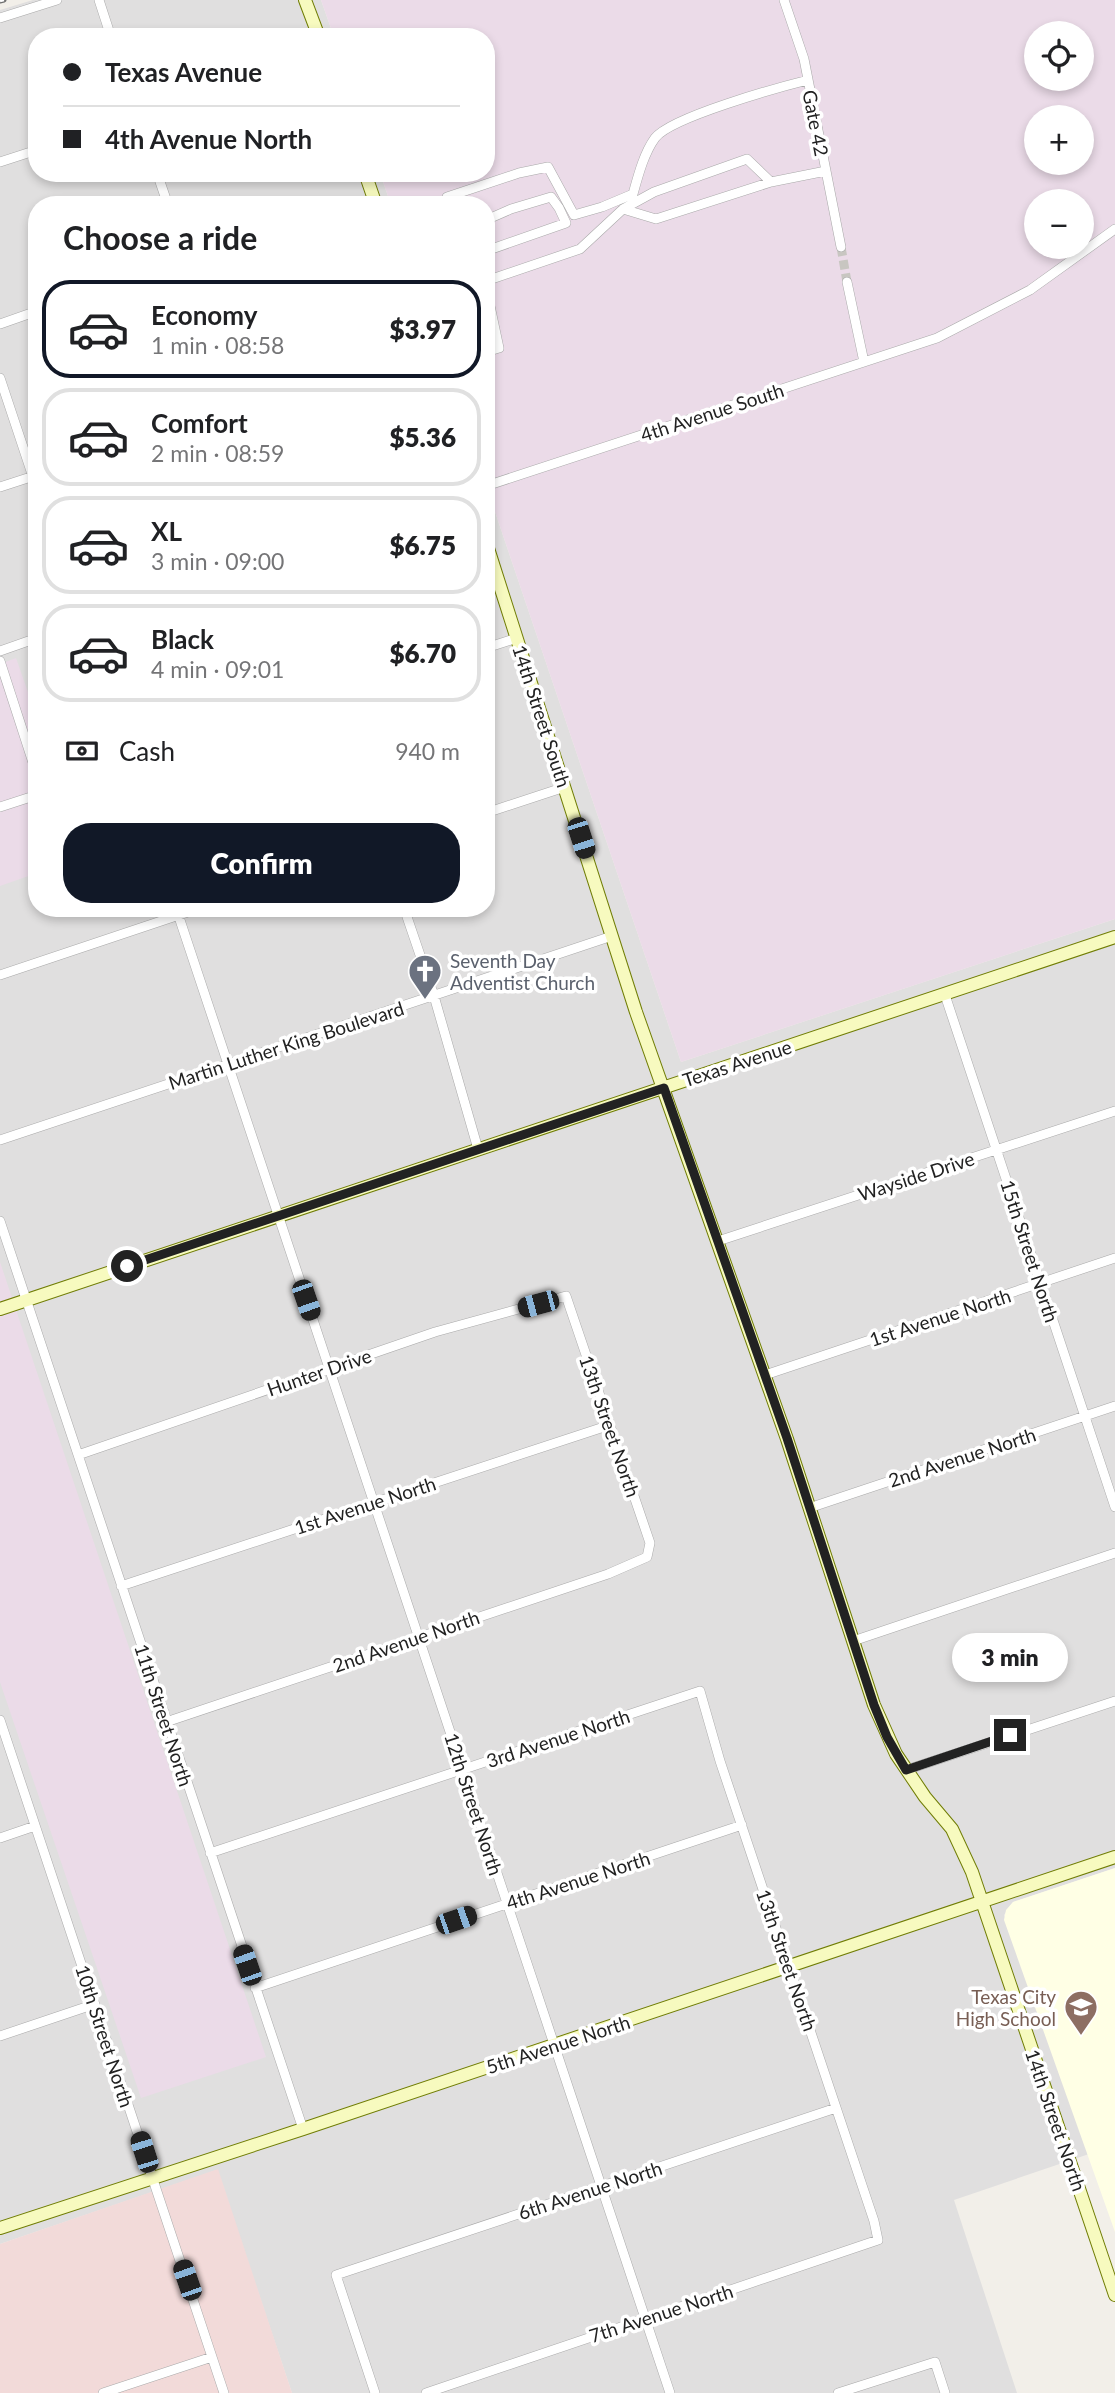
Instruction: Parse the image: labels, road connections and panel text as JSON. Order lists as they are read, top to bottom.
{
  "streets": {
    "street": [
      "Gate 42",
      "4th Avenue South",
      "14th Street South",
      "Martin Luther King Boulevard",
      "Texas Avenue",
      "Wayside Drive",
      "15th Street North",
      "1st Avenue North",
      "Hunter Drive",
      "13th Street North",
      "2nd Avenue North",
      "11th Street North",
      "3rd Avenue North",
      "12th Street North",
      "4th Avenue North",
      "10th Street North",
      "5th Avenue North",
      "14th Street North",
      "6th Avenue North",
      "7th Avenue North"
    ]
  },
  "crossings": [
    ["14th Street South", "Martin Luther King Boulevard"],
    ["14th Street South", "Texas Avenue"],
    ["14th Street South", "14th Street North"],
    ["Martin Luther King Boulevard", "12th Street North"],
    ["Texas Avenue", "15th Street North"],
    ["Texas Avenue", "11th Street North"],
    ["Texas Avenue", "12th Street North"],
    ["Texas Avenue", "14th Street North"],
    ["Wayside Drive", "15th Street North"],
    ["Wayside Drive", "14th Street North"],
    ["15th Street North", "1st Avenue North"],
    ["15th Street North", "2nd Avenue North"],
    ["1st Avenue North", "13th Street North"],
    ["1st Avenue North", "11th Street North"],
    ["1st Avenue North", "12th Street North"],
    ["1st Avenue North", "14th Street North"],
    ["Hunter Drive", "13th Street North"],
    ["Hunter Drive", "11th Street North"],
    ["Hunter Drive", "12th Street North"],
    ["13th Street North", "2nd Avenue North"],
    ["13th Street North", "3rd Avenue North"],
    ["13th Street North", "4th Avenue North"],
    ["13th Street North", "5th Avenue North"],
    ["13th Street North", "6th Avenue North"],
    ["13th Street North", "7th Avenue North"],
    ["2nd Avenue North", "11th Street North"],
    ["2nd Avenue North", "12th Street North"],
    ["2nd Avenue North", "14th Street North"],
    ["11th Street North", "3rd Avenue North"],
    ["11th Street North", "4th Avenue North"],
    ["11th Street North", "5th Avenue North"],
    ["3rd Avenue North", "12th Street North"],
    ["12th Street North", "4th Avenue North"],
    ["12th Street North", "5th Avenue North"],
    ["12th Street North", "6th Avenue North"],
    ["12th Street North", "7th Avenue North"],
    ["10th Street North", "5th Avenue North"],
    ["5th Avenue North", "14th Street North"]
  ],
  "places": {
    "church": ["Seventh Day Adventist Church"],
    "school or university": ["Texas City High School"]
  },
  "page": {
    "map_buttons": ["+", "−"],
    "banner": ["Texas Avenue", "4th Avenue North"],
    "heading": "Choose a ride",
    "list": [
      {
        "name": "Economy",
        "note": "1 min · 08:58",
        "value": "$3.97"
      },
      {
        "name": "Comfort",
        "note": "2 min · 08:59",
        "value": "$5.36"
      },
      {
        "name": "XL",
        "note": "3 min · 09:00",
        "value": "$6.75"
      },
      {
        "name": "Black",
        "note": "4 min · 09:01",
        "value": "$6.70"
      }
    ],
    "pay": ["Cash", "940 m"],
    "buttons": "Confirm",
    "bubble": "3 min"
  }
}
